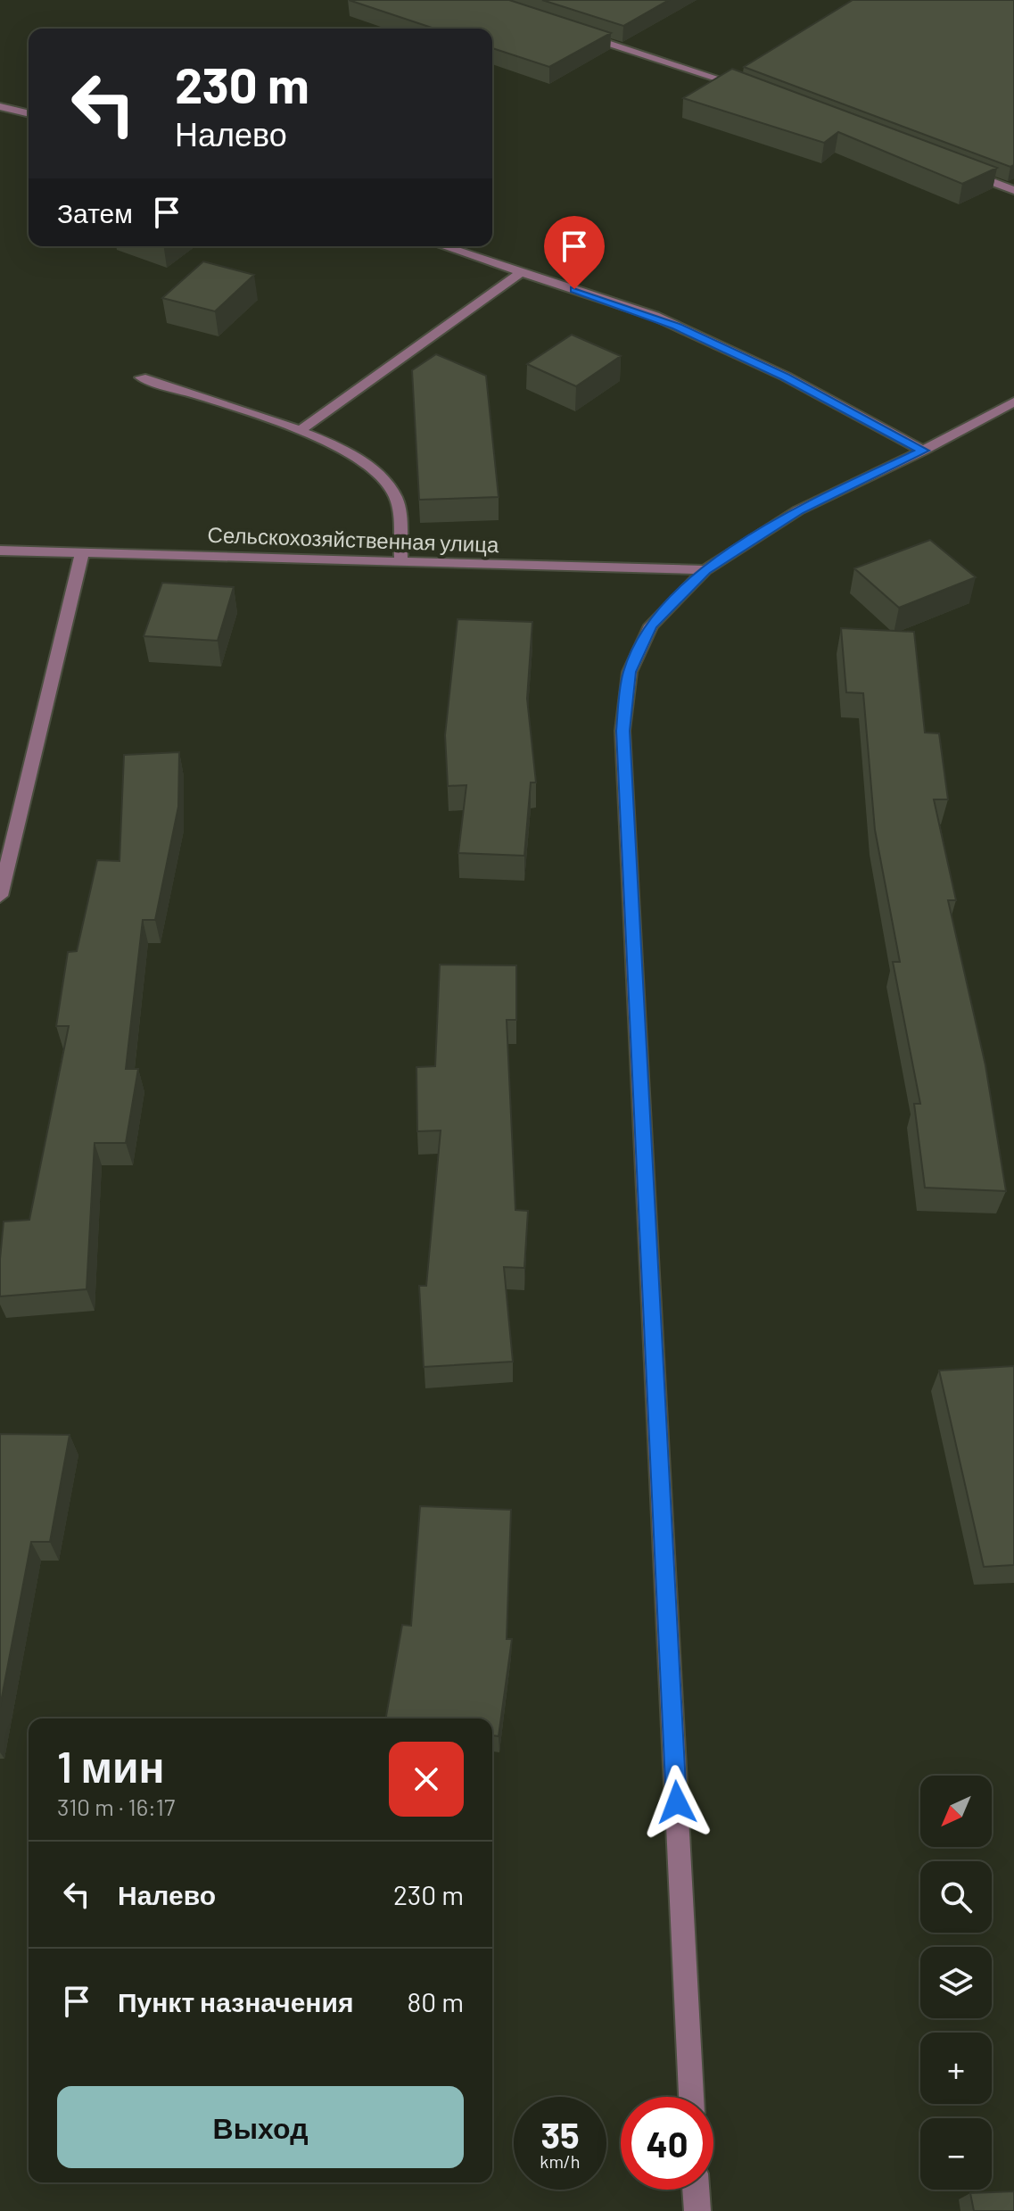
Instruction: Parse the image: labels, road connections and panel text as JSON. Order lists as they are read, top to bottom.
{
  "streets": {
    "street": ["Сельскохозяйственная улица"]
  },
  "north": "bottom left",
  "page": {
    "turn": ["230 m", "Налево"],
    "then": "Затем",
    "heading": ["1 мин", "310 m · 16:17"],
    "map_buttons": ["+", "−"],
    "list": [
      {
        "name": "Налево",
        "value": "230 m"
      },
      {
        "name": "Пункт назначения",
        "value": "80 m"
      }
    ],
    "buttons": "Выход",
    "speed": "35 km/h",
    "limit": "40"
  }
}
